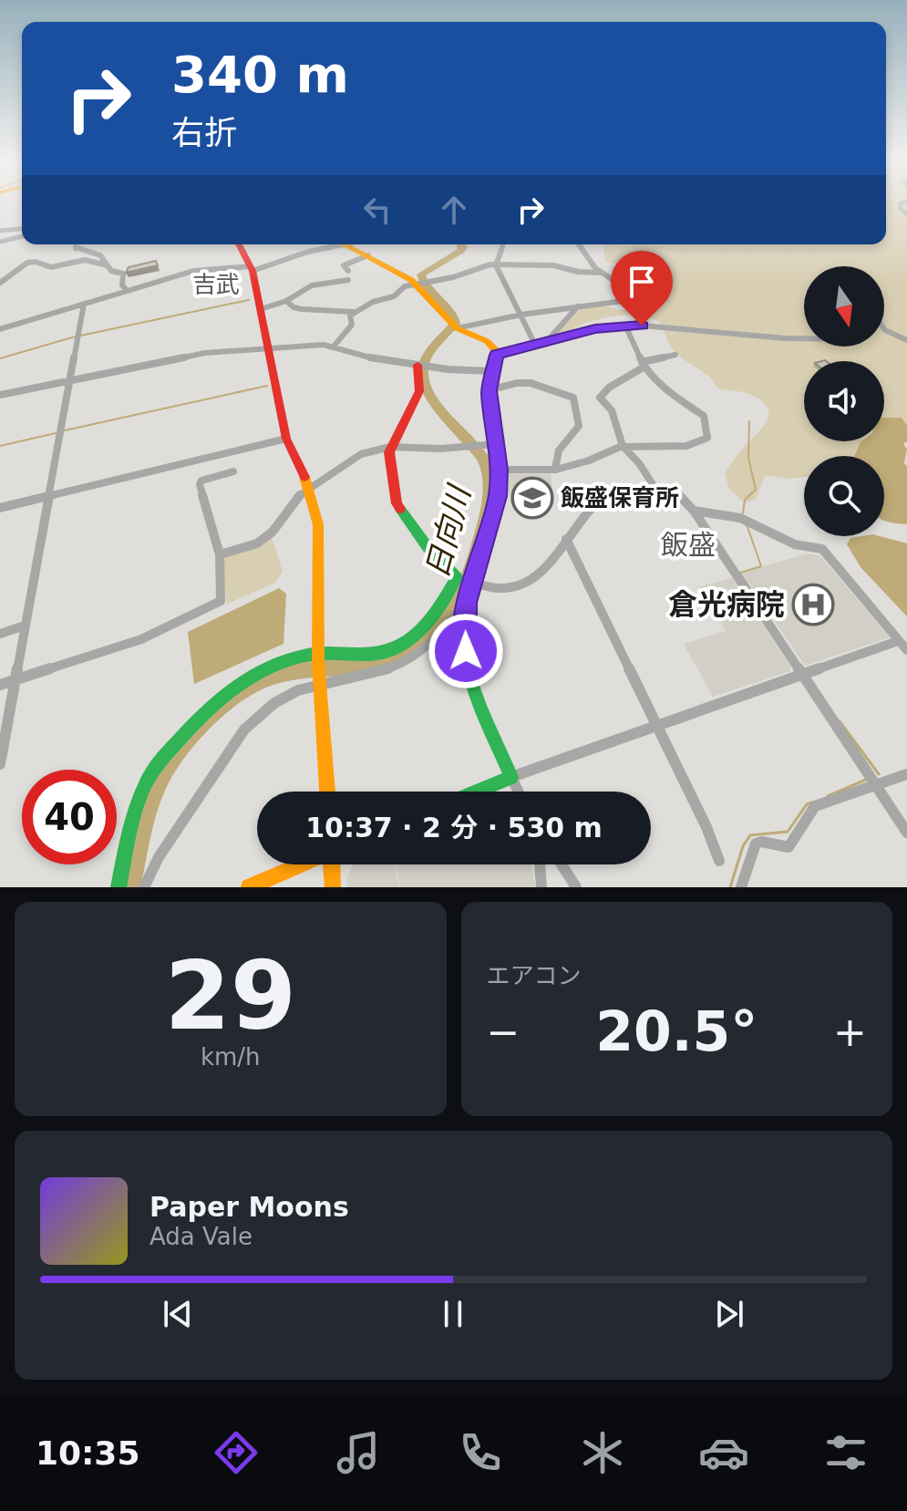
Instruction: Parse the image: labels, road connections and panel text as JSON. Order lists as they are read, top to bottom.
{
  "districts": ["吉武", "飯盛"],
  "water": ["日向川"],
  "places": {
    "school or university": ["飯盛保育所"],
    "hospital": ["倉光病院"]
  },
  "north": "bottom",
  "page": {
    "turn": ["340 m", "右折"],
    "limit": "40",
    "trip": "10:37 · 2 分 · 530 m",
    "tile": [
      ["29", "km/h"],
      "エアコン"
    ],
    "heat": ["−", "20.5°", "+"],
    "song": ["Paper Moons", "Ada Vale"],
    "tabs": "10:35"
  }
}
